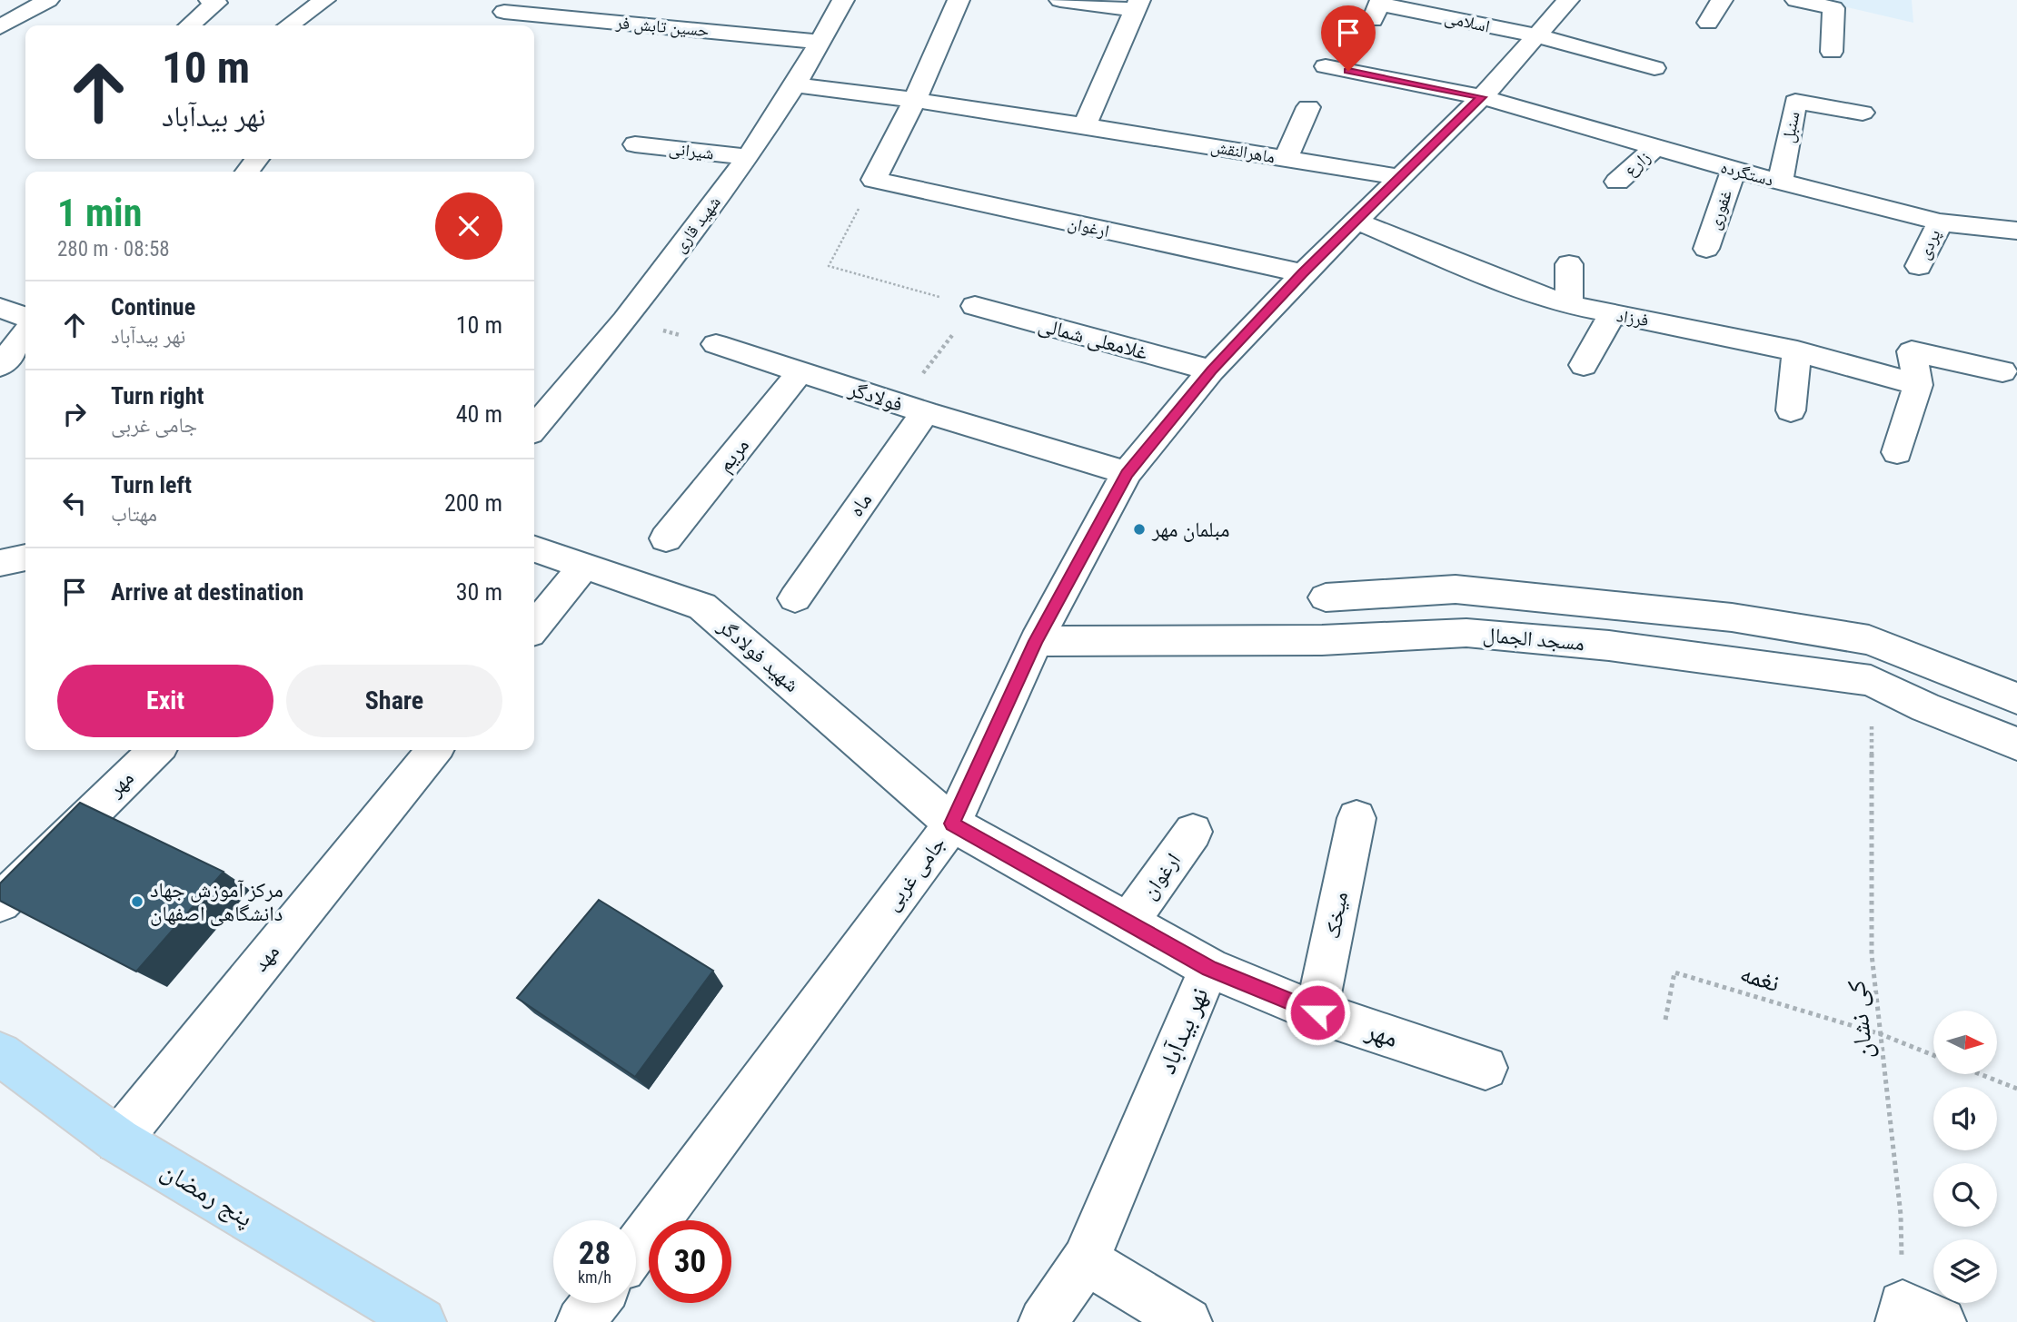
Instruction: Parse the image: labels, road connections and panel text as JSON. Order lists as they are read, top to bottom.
{
  "streets": {
    "main road": ["پنج رمضان"],
    "street": [
      "اسلامی",
      "حسین تابش فر",
      "سنبل",
      "شیرانی",
      "ماهرالنقش",
      "زارع",
      "دستگرده",
      "غفوری",
      "شهید قاری",
      "ارغوان",
      "پردی",
      "فرزاد",
      "غلامعلی شمالی",
      "فولادگر",
      "مریم",
      "ماه",
      "مسجد الجمال",
      "شهید فولادگر",
      "مهر",
      "جامی غربی",
      "میخک",
      "مهد",
      "نهر بیدآباد"
    ],
    "path": ["نغمه", "کی نشان"]
  },
  "crossings": [
    ["اسلامی", "جامی غربی"],
    ["حسین تابش فر", "شهید قاری"],
    ["سنبل", "دستگرده"],
    ["شیرانی", "شهید قاری"],
    ["ماهرالنقش", "شهید قاری"],
    ["ماهرالنقش", "جامی غربی"],
    ["زارع", "دستگرده"],
    ["دستگرده", "غفوری"],
    ["دستگرده", "پردی"],
    ["دستگرده", "جامی غربی"],
    ["ارغوان", "جامی غربی"],
    ["ارغوان", "نهر بیدآباد"],
    ["فرزاد", "جامی غربی"],
    ["غلامعلی شمالی", "جامی غربی"],
    ["فولادگر", "مریم"],
    ["فولادگر", "ماه"],
    ["فولادگر", "جامی غربی"],
    ["مسجد الجمال", "جامی غربی"],
    ["شهید فولادگر", "جامی غربی"],
    ["شهید فولادگر", "نهر بیدآباد"],
    ["مهر", "میخک"],
    ["مهر", "نهر بیدآباد"],
    ["جامی غربی", "نهر بیدآباد"],
    ["مهد", "پنج رمضان"],
    ["نغمه", "کی نشان"]
  ],
  "places": ["مبلمان مهر", "مرکز آموزش جهاد دانشگاهی اصفهان"],
  "north": "right",
  "page": {
    "turn": ["10 m", "نهر بیدآباد"],
    "heading": ["1 min", "280 m · 08:58"],
    "list": [
      {
        "name": "Continue",
        "note": "نهر بیدآباد",
        "value": "10 m"
      },
      {
        "name": "Turn right",
        "note": "جامی غربی",
        "value": "40 m"
      },
      {
        "name": "Turn left",
        "note": "مهتاب",
        "value": "200 m"
      },
      {
        "name": "Arrive at destination",
        "value": "30 m"
      }
    ],
    "buttons": ["Exit", "Share"],
    "speed": "28 km/h",
    "limit": "30"
  }
}
